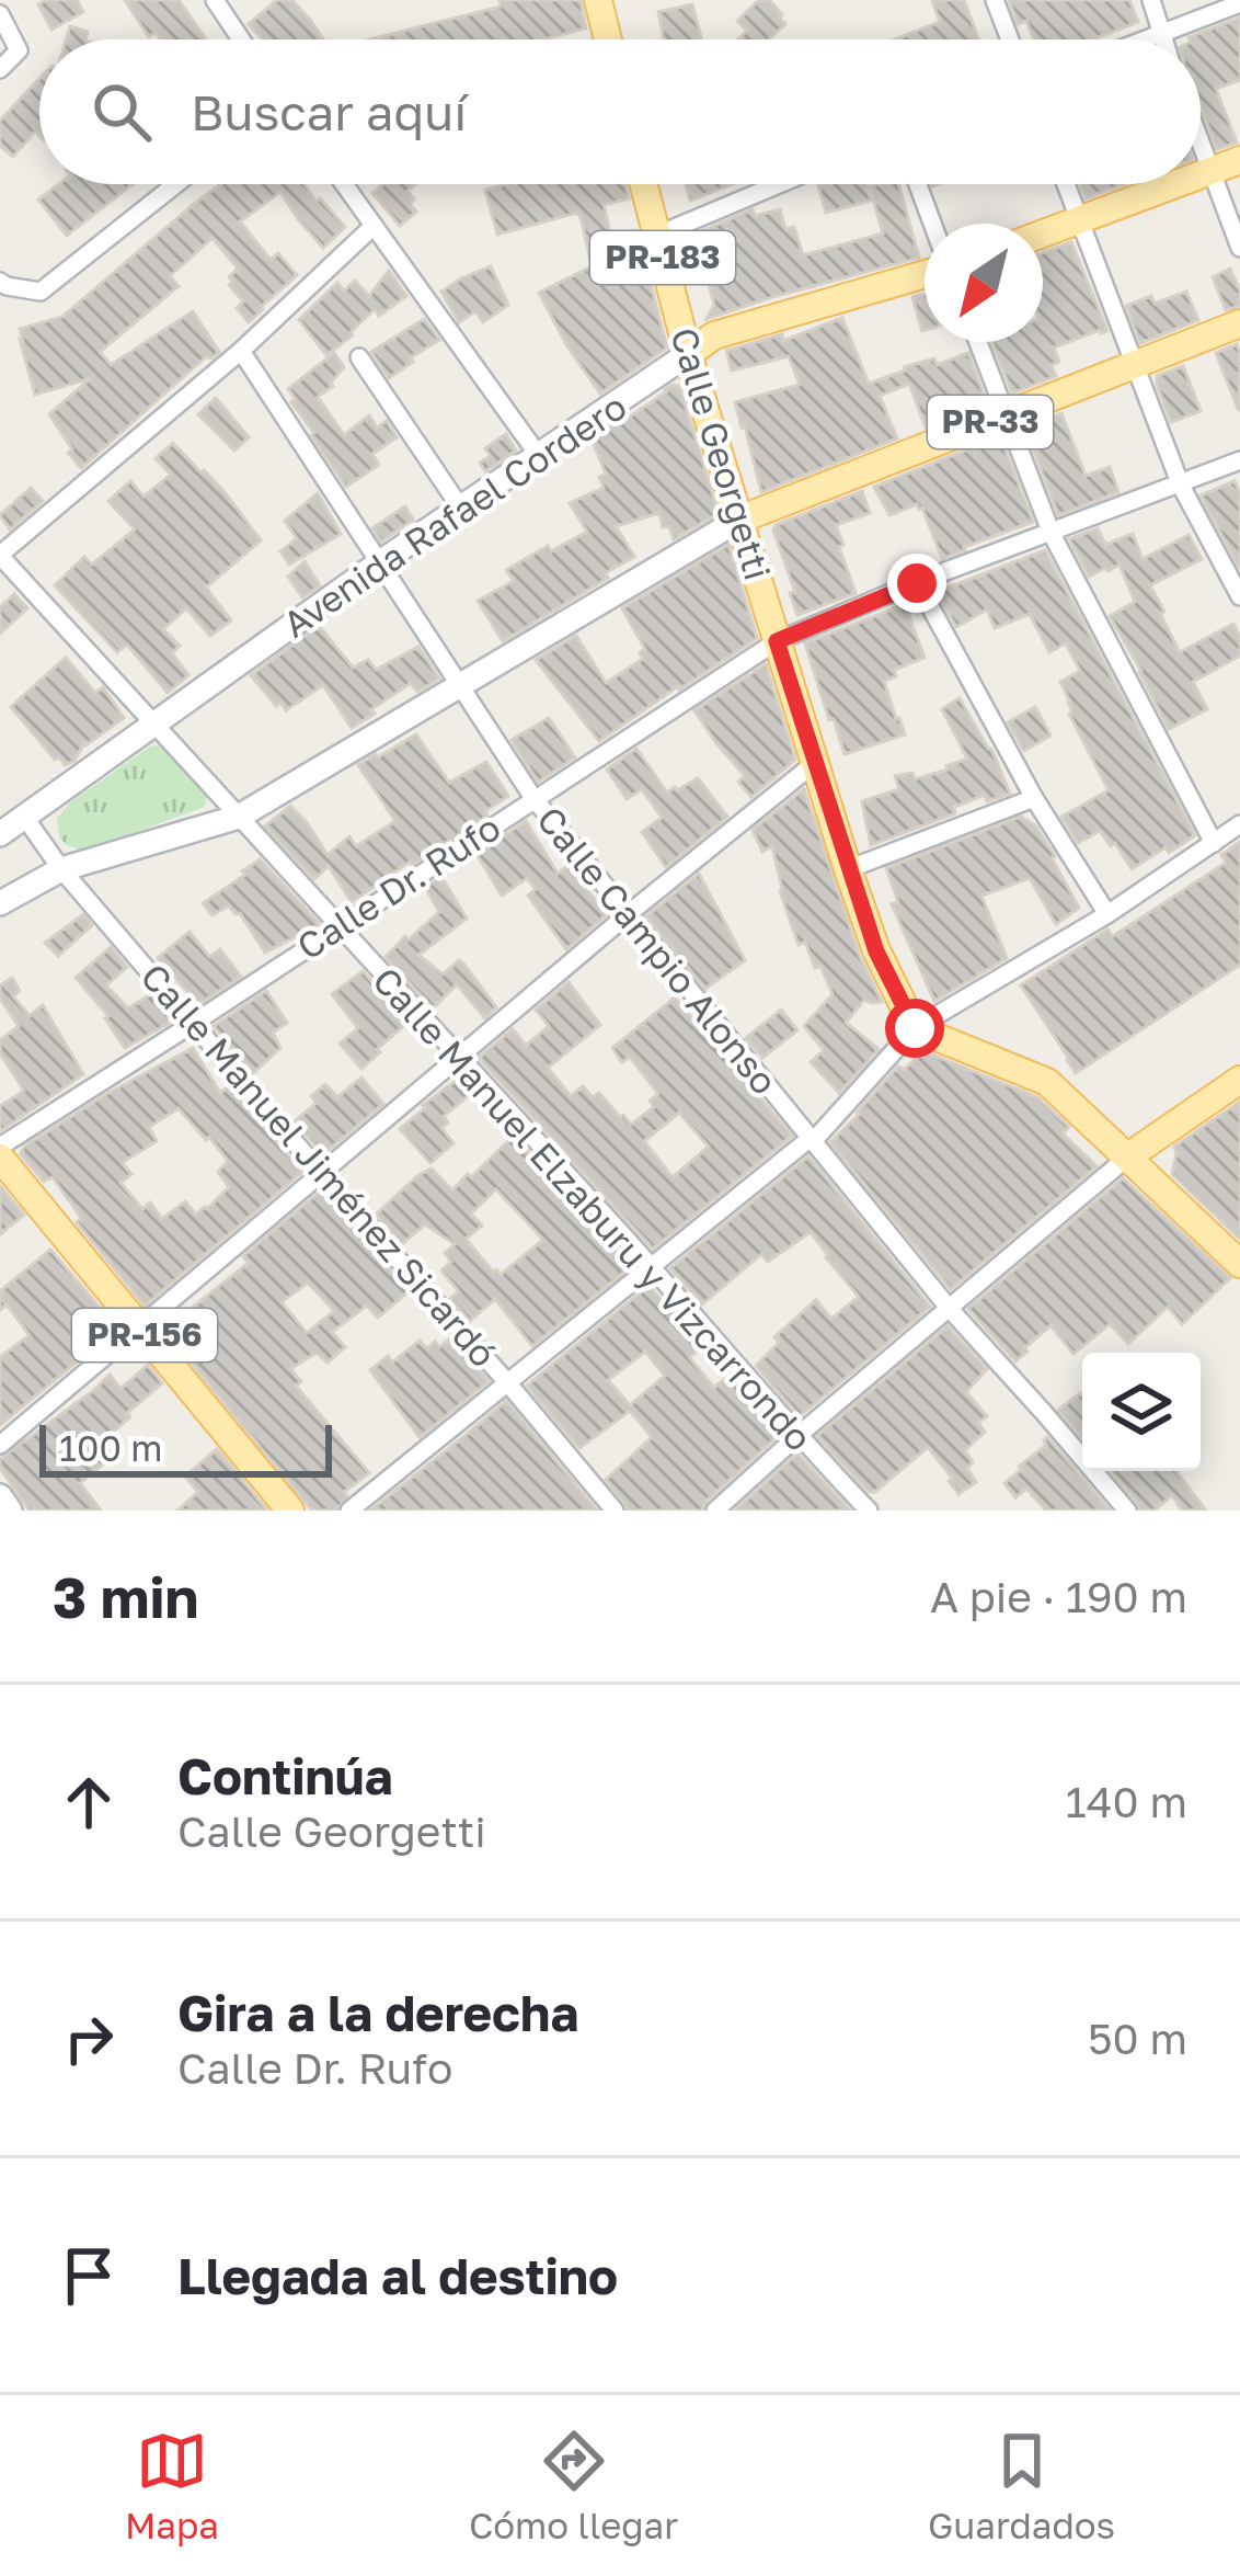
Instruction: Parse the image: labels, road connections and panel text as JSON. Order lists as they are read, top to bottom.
{
  "streets": {
    "main road": [
      "PR-183",
      "PR-33",
      "Calle Georgetti",
      "Avenida Rafael Cordero",
      "PR-156"
    ],
    "street": [
      "Calle Dr. Rufo",
      "Calle Campio Alonso",
      "Calle Manuel Jiménez Sicardó",
      "Calle Manuel Elzaburu y Vizcarrondo"
    ]
  },
  "crossings": [
    ["PR-33", "Calle Georgetti"],
    ["Calle Georgetti", "Avenida Rafael Cordero"],
    ["Calle Georgetti", "Calle Dr. Rufo"],
    ["Avenida Rafael Cordero", "Calle Campio Alonso"],
    ["Avenida Rafael Cordero", "Calle Manuel Jiménez Sicardó"],
    ["Avenida Rafael Cordero", "Calle Manuel Elzaburu y Vizcarrondo"],
    ["Calle Dr. Rufo", "Calle Campio Alonso"],
    ["Calle Dr. Rufo", "Calle Manuel Jiménez Sicardó"],
    ["Calle Dr. Rufo", "Calle Manuel Elzaburu y Vizcarrondo"]
  ],
  "scale_bar": "100 m",
  "north": "bottom left",
  "page": {
    "search": "Buscar aquí",
    "scale": "100 m",
    "heading": ["3 min", "A pie · 190 m"],
    "list": [
      ["Continúa", "Calle Georgetti", "140 m"],
      ["Gira a la derecha", "Calle Dr. Rufo", "50 m"],
      "Llegada al destino"
    ],
    "nav": ["Mapa", "Cómo llegar", "Guardados"]
  }
}
